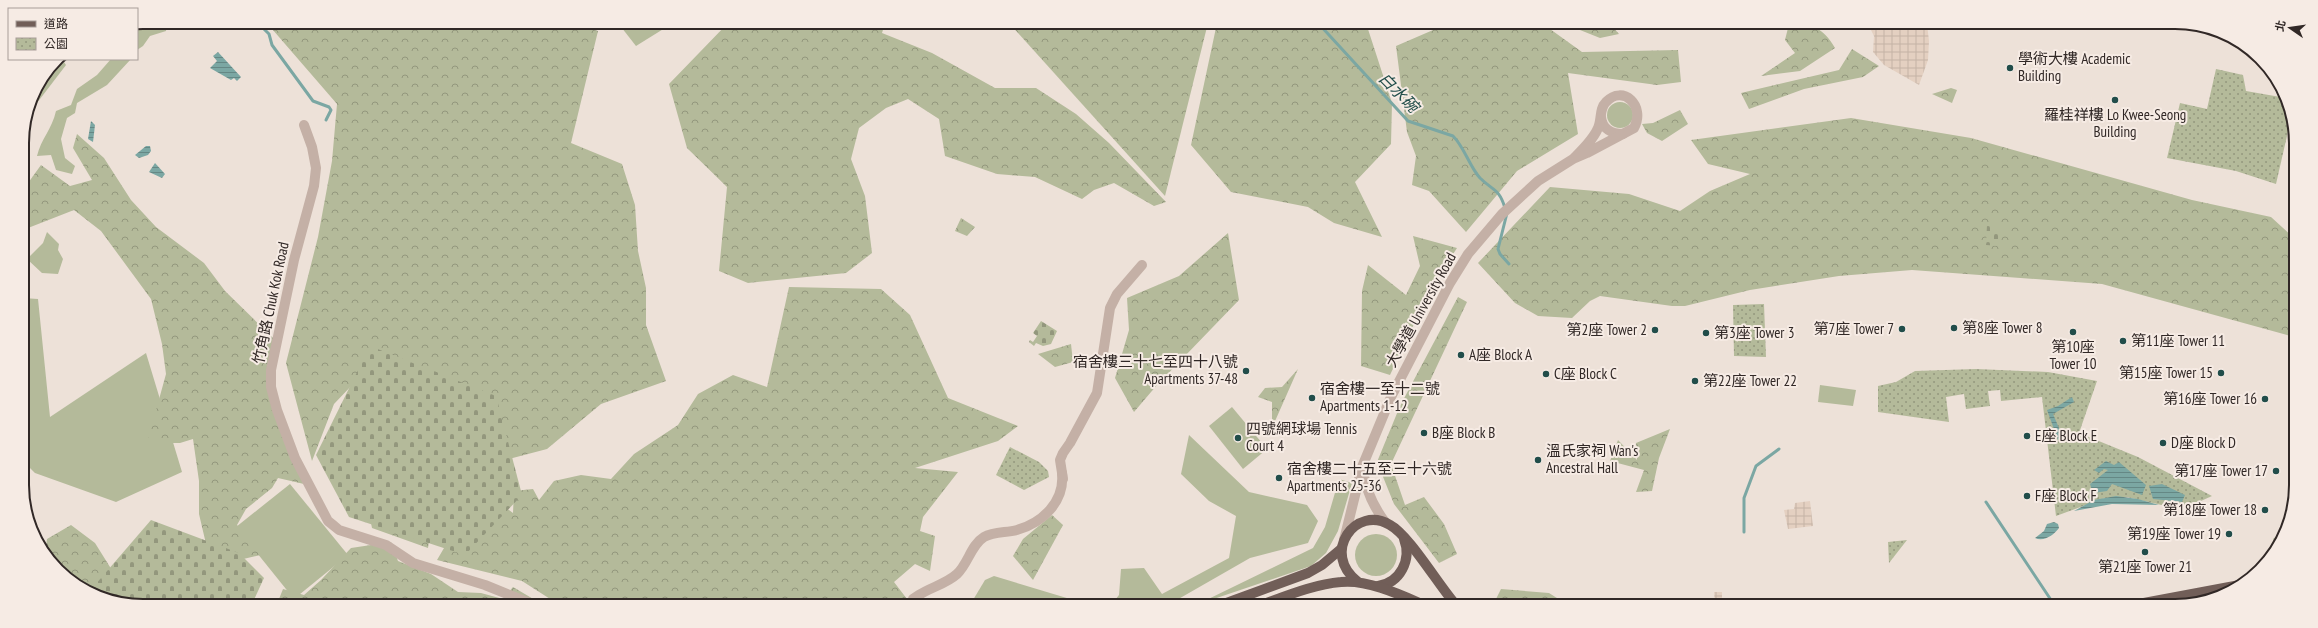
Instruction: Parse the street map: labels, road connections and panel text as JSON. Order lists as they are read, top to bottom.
{
  "streets": {
    "street": ["竹角路 Chuk Kok Road", "大學道 University Road"]
  },
  "water": ["白水碗"],
  "places": [
    "學術大樓 Academic Building",
    "羅桂祥樓 Lo Kwee-Seong Building",
    "第8座 Tower 8",
    "第7座 Tower 7",
    "第2座 Tower 2",
    "第10座 Tower 10",
    "第3座 Tower 3",
    "第11座 Tower 11",
    "A座 Block A",
    "宿舍樓三十七至四十八號 Apartments 37-48",
    "第15座 Tower 15",
    "C座 Block C",
    "第22座 Tower 22",
    "宿舍樓一至十二號 Apartments 1-12",
    "第16座 Tower 16",
    "B座 Block B",
    "E座 Block E",
    "四號網球場 Tennis Court 4",
    "D座 Block D",
    "溫氏家祠 Wan's Ancestral Hall",
    "第17座 Tower 17",
    "宿舍樓二十五至三十六號 Apartments 25-36",
    "F座 Block F",
    "第18座 Tower 18",
    "第19座 Tower 19",
    "第21座 Tower 21"
  ],
  "legend": ["道路", "公園"],
  "north": "left"
}
